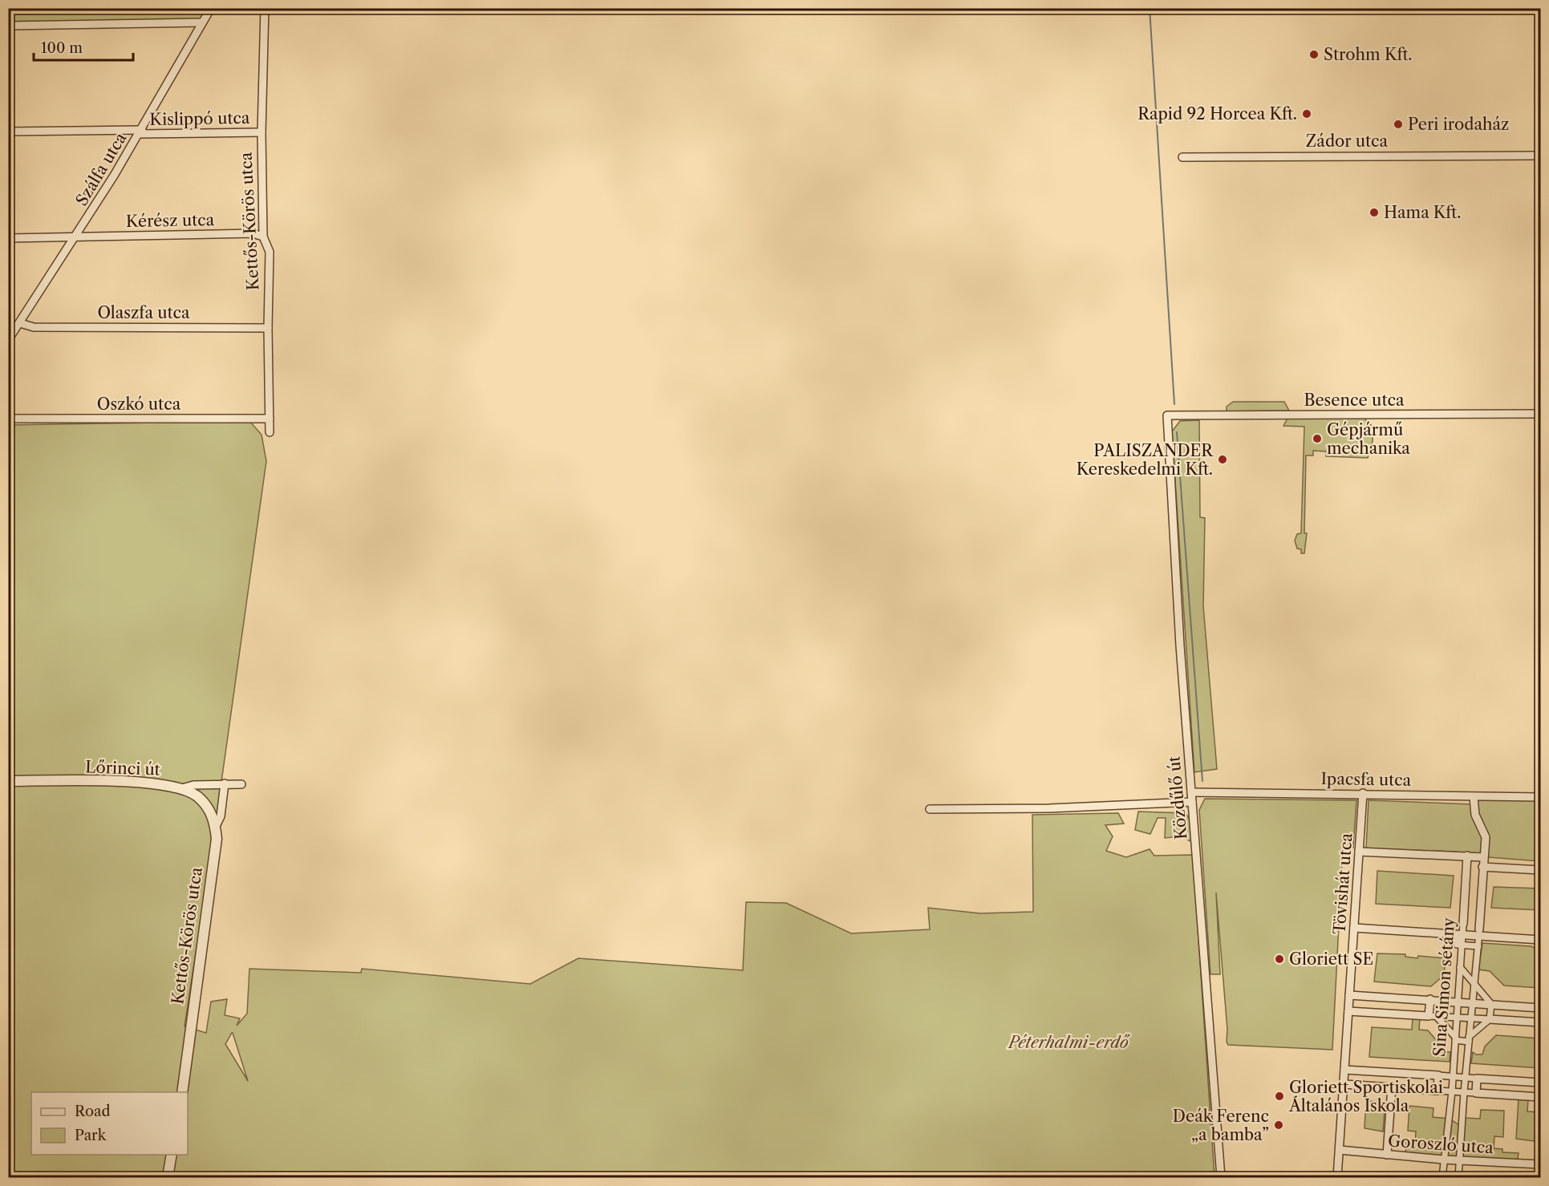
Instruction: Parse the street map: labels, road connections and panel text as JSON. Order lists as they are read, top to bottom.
{
  "streets": {
    "street": [
      "Kislippó utca",
      "Zádor utca",
      "Szálfa utca",
      "Kérész utca",
      "Kettős-Körös utca",
      "Olaszfa utca",
      "Besence utca",
      "Oszkó utca",
      "Lőrinci út",
      "Ipacsfa utca",
      "Közdűlő út",
      "Tövishát utca",
      "Sina Simon sétány",
      "Goroszló utca"
    ]
  },
  "crossings": [
    ["Kislippó utca", "Szálfa utca"],
    ["Kislippó utca", "Kettős-Körös utca"],
    ["Szálfa utca", "Kérész utca"],
    ["Szálfa utca", "Olaszfa utca"],
    ["Kérész utca", "Kettős-Körös utca"],
    ["Kettős-Körös utca", "Olaszfa utca"],
    ["Kettős-Körös utca", "Oszkó utca"],
    ["Kettős-Körös utca", "Lőrinci út"],
    ["Besence utca", "Közdűlő út"],
    ["Ipacsfa utca", "Közdűlő út"],
    ["Ipacsfa utca", "Tövishát utca"],
    ["Ipacsfa utca", "Sina Simon sétány"],
    ["Tövishát utca", "Goroszló utca"],
    ["Sina Simon sétány", "Goroszló utca"]
  ],
  "parks": ["Péterhalmi-erdő"],
  "places": [
    "Strohm Kft.",
    "Rapid 92 Horcea Kft.",
    "Peri irodaház",
    "Hama Kft.",
    "Gépjármű mechanika",
    "PALISZANDER Kereskedelmi Kft.",
    "Gloriett SE",
    "Gloriett Sportiskolai Általános Iskola",
    "Deák Ferenc „a bamba”"
  ],
  "legend": ["Road", "Park"],
  "scale_bar": "100 m"
}
